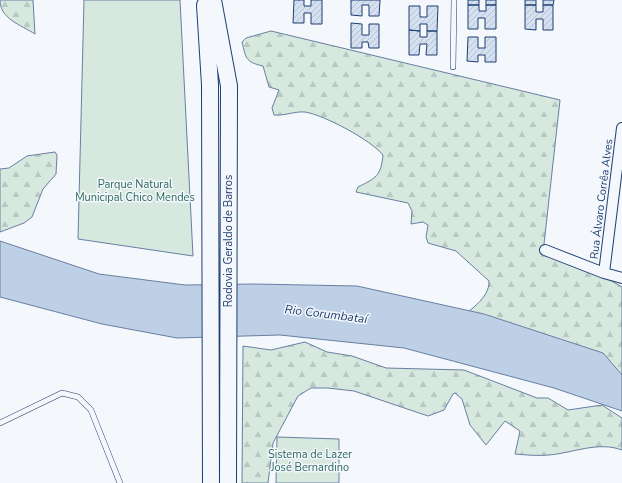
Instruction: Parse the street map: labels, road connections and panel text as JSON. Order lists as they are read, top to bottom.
{
  "streets": {
    "highway": ["Rodovia Geraldo de Barros"],
    "street": ["Rua Álvaro Corrêa Alves"]
  },
  "water": ["Rio Corumbataí"],
  "parks": ["Parque Natural Municipal Chico Mendes", "Sistema de Lazer José Bernardino"]
}
